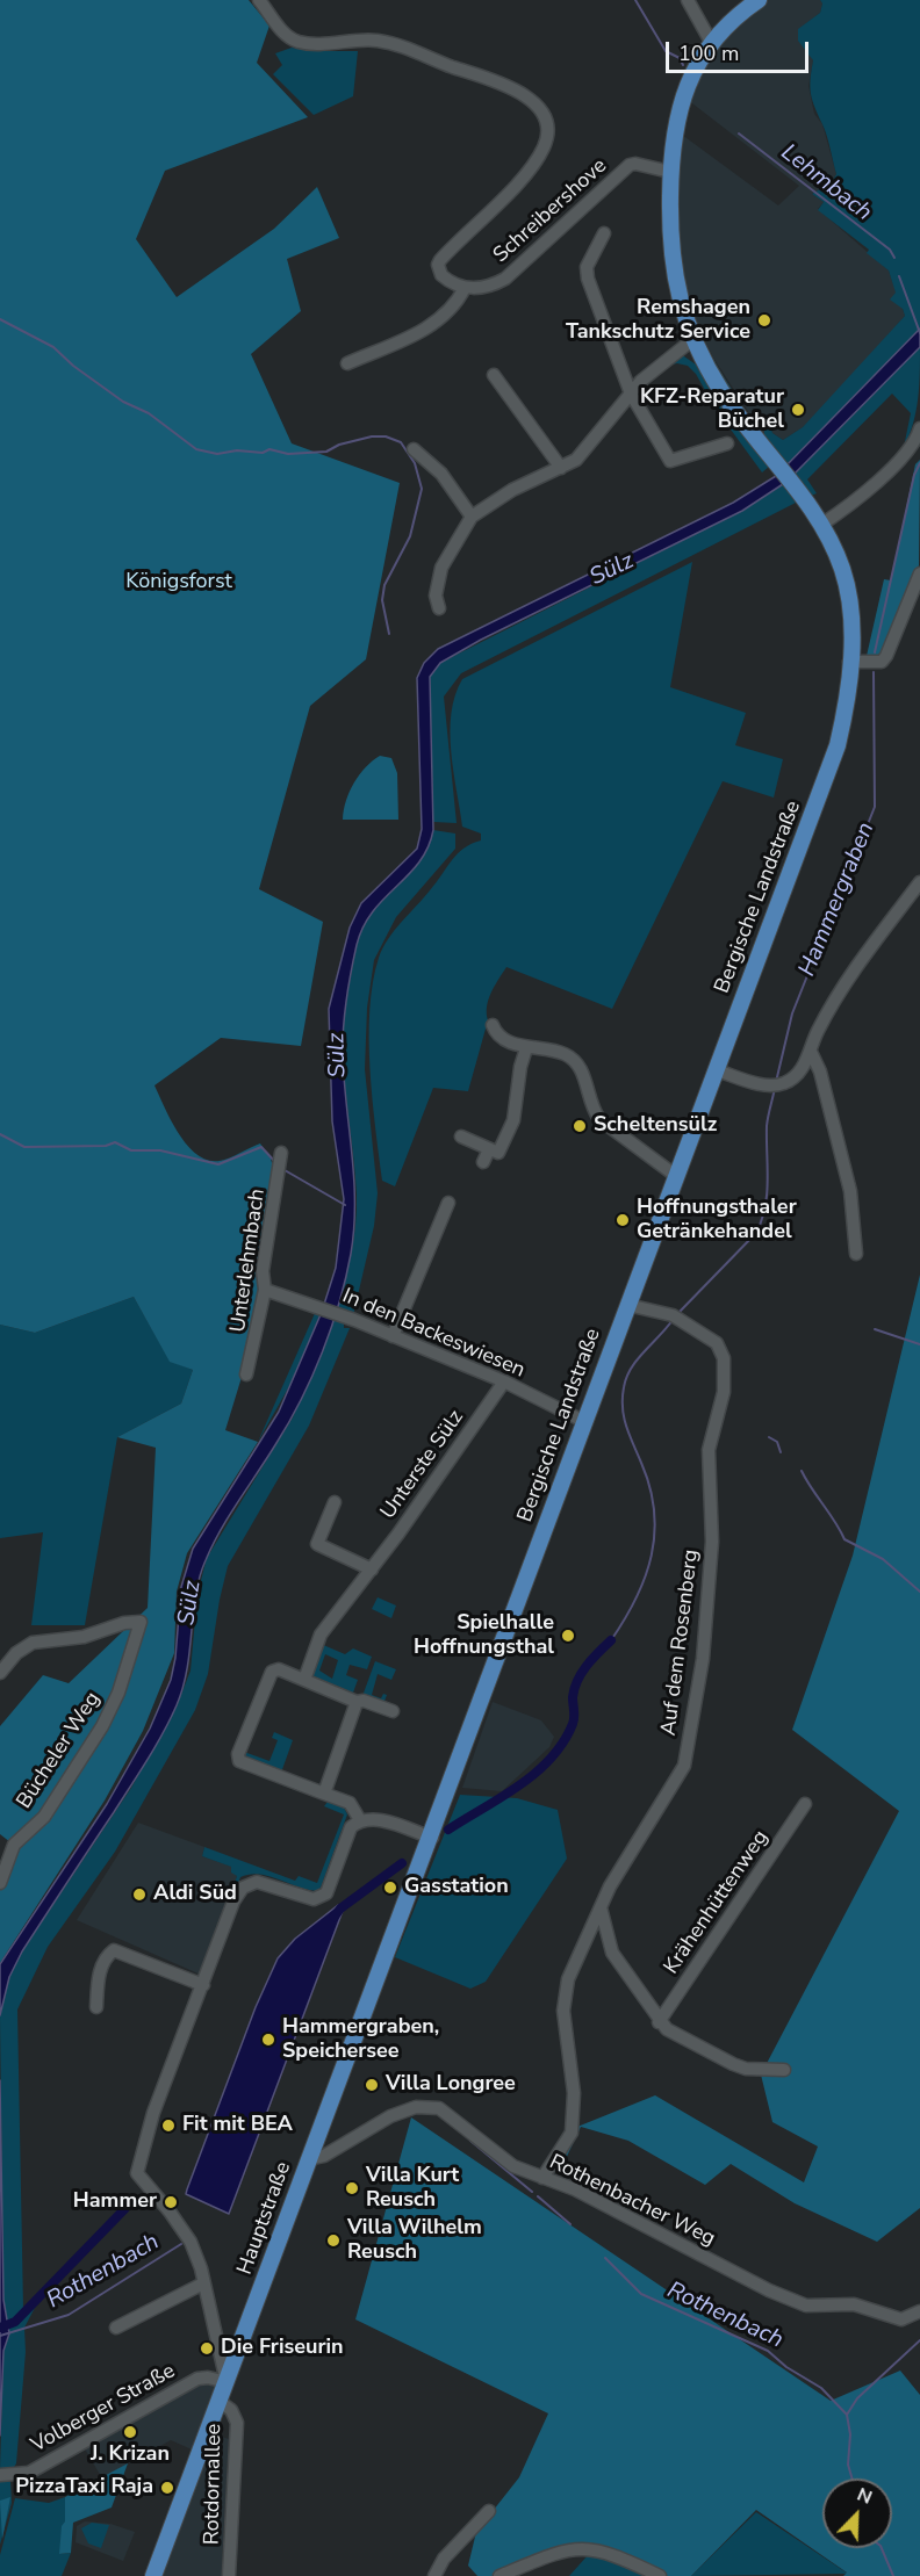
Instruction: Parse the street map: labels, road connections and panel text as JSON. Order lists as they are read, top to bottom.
{
  "streets": {
    "main road": ["Bergische Landstraße", "Hauptstraße"],
    "street": [
      "Schreibershove",
      "Unterlehmbach",
      "In den Backeswiesen",
      "Unterste Sülz",
      "Auf dem Rosenberg",
      "Bücheler Weg",
      "Krähenhüttenweg",
      "Rothenbacher Weg",
      "Volberger Straße",
      "Rotdornallee"
    ]
  },
  "crossings": [
    ["Schreibershove", "Bergische Landstraße"],
    ["Bergische Landstraße", "In den Backeswiesen"],
    ["Bergische Landstraße", "Auf dem Rosenberg"],
    ["Bergische Landstraße", "Hauptstraße"],
    ["Unterlehmbach", "In den Backeswiesen"],
    ["In den Backeswiesen", "Unterste Sülz"],
    ["Auf dem Rosenberg", "Rothenbacher Weg"],
    ["Rothenbacher Weg", "Hauptstraße"],
    ["Hauptstraße", "Volberger Straße"],
    ["Hauptstraße", "Rotdornallee"]
  ],
  "water": [
    "Lehmbach",
    "Sülz",
    "Hammergraben",
    "Rothenbach"
  ],
  "parks": ["Königsforst"],
  "places": [
    "Remshagen Tankschutz Service",
    "KFZ-Reparatur Büchel",
    "Scheltensülz",
    "Hoffnungsthaler Getränkehandel",
    "Spielhalle Hoffnungsthal",
    "Gasstation",
    "Aldi Süd",
    "Hammergraben, Speichersee",
    "Villa Longree",
    "Fit mit BEA",
    "Villa Kurt Reusch",
    "Hammer",
    "Villa Wilhelm Reusch",
    "Die Friseurin",
    "J. Krizan",
    "PizzaTaxi Raja"
  ],
  "scale_bar": "100 m",
  "north": "top right"
}
